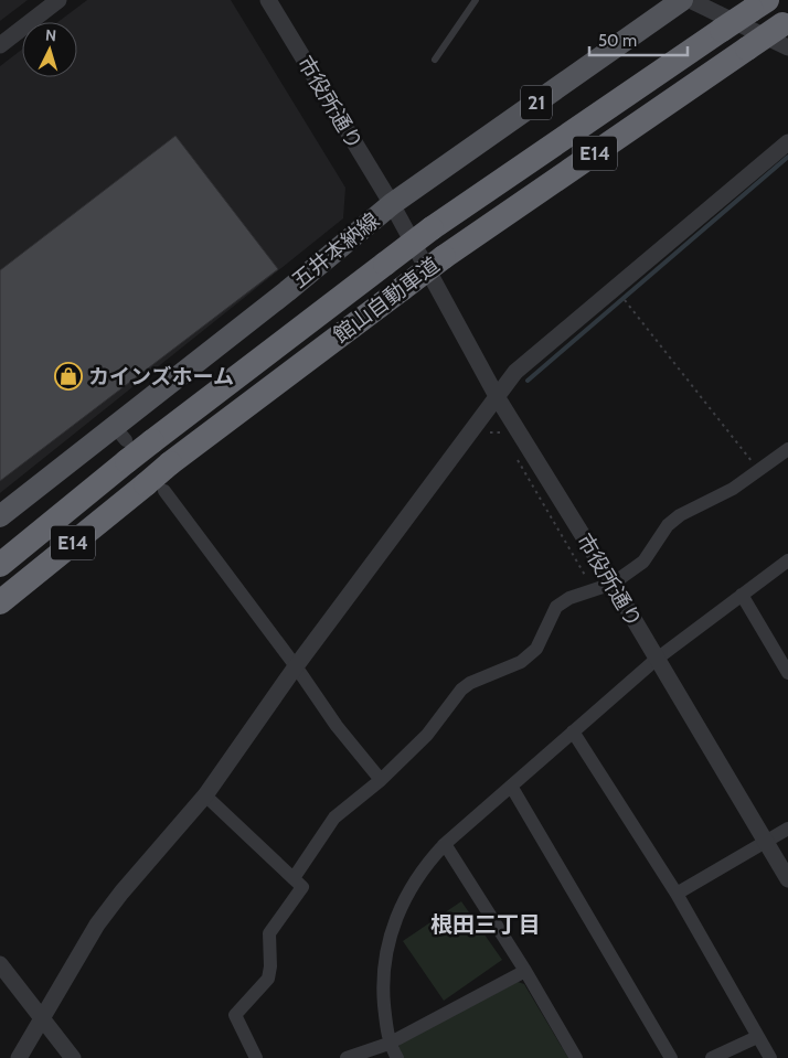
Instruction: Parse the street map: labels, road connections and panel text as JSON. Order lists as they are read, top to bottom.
{
  "streets": {
    "highway": ["E14", "館山自動車道"],
    "main road": ["21", "五井本納線"],
    "street": ["市役所通り"]
  },
  "crossings": [
    ["市役所通り", "五井本納線"],
    ["市役所通り", "館山自動車道"],
    ["五井本納線", "館山自動車道"]
  ],
  "districts": ["根田三丁目"],
  "places": {
    "shop": ["カインズホーム"]
  },
  "scale_bar": "50 m",
  "north": "top"
}
